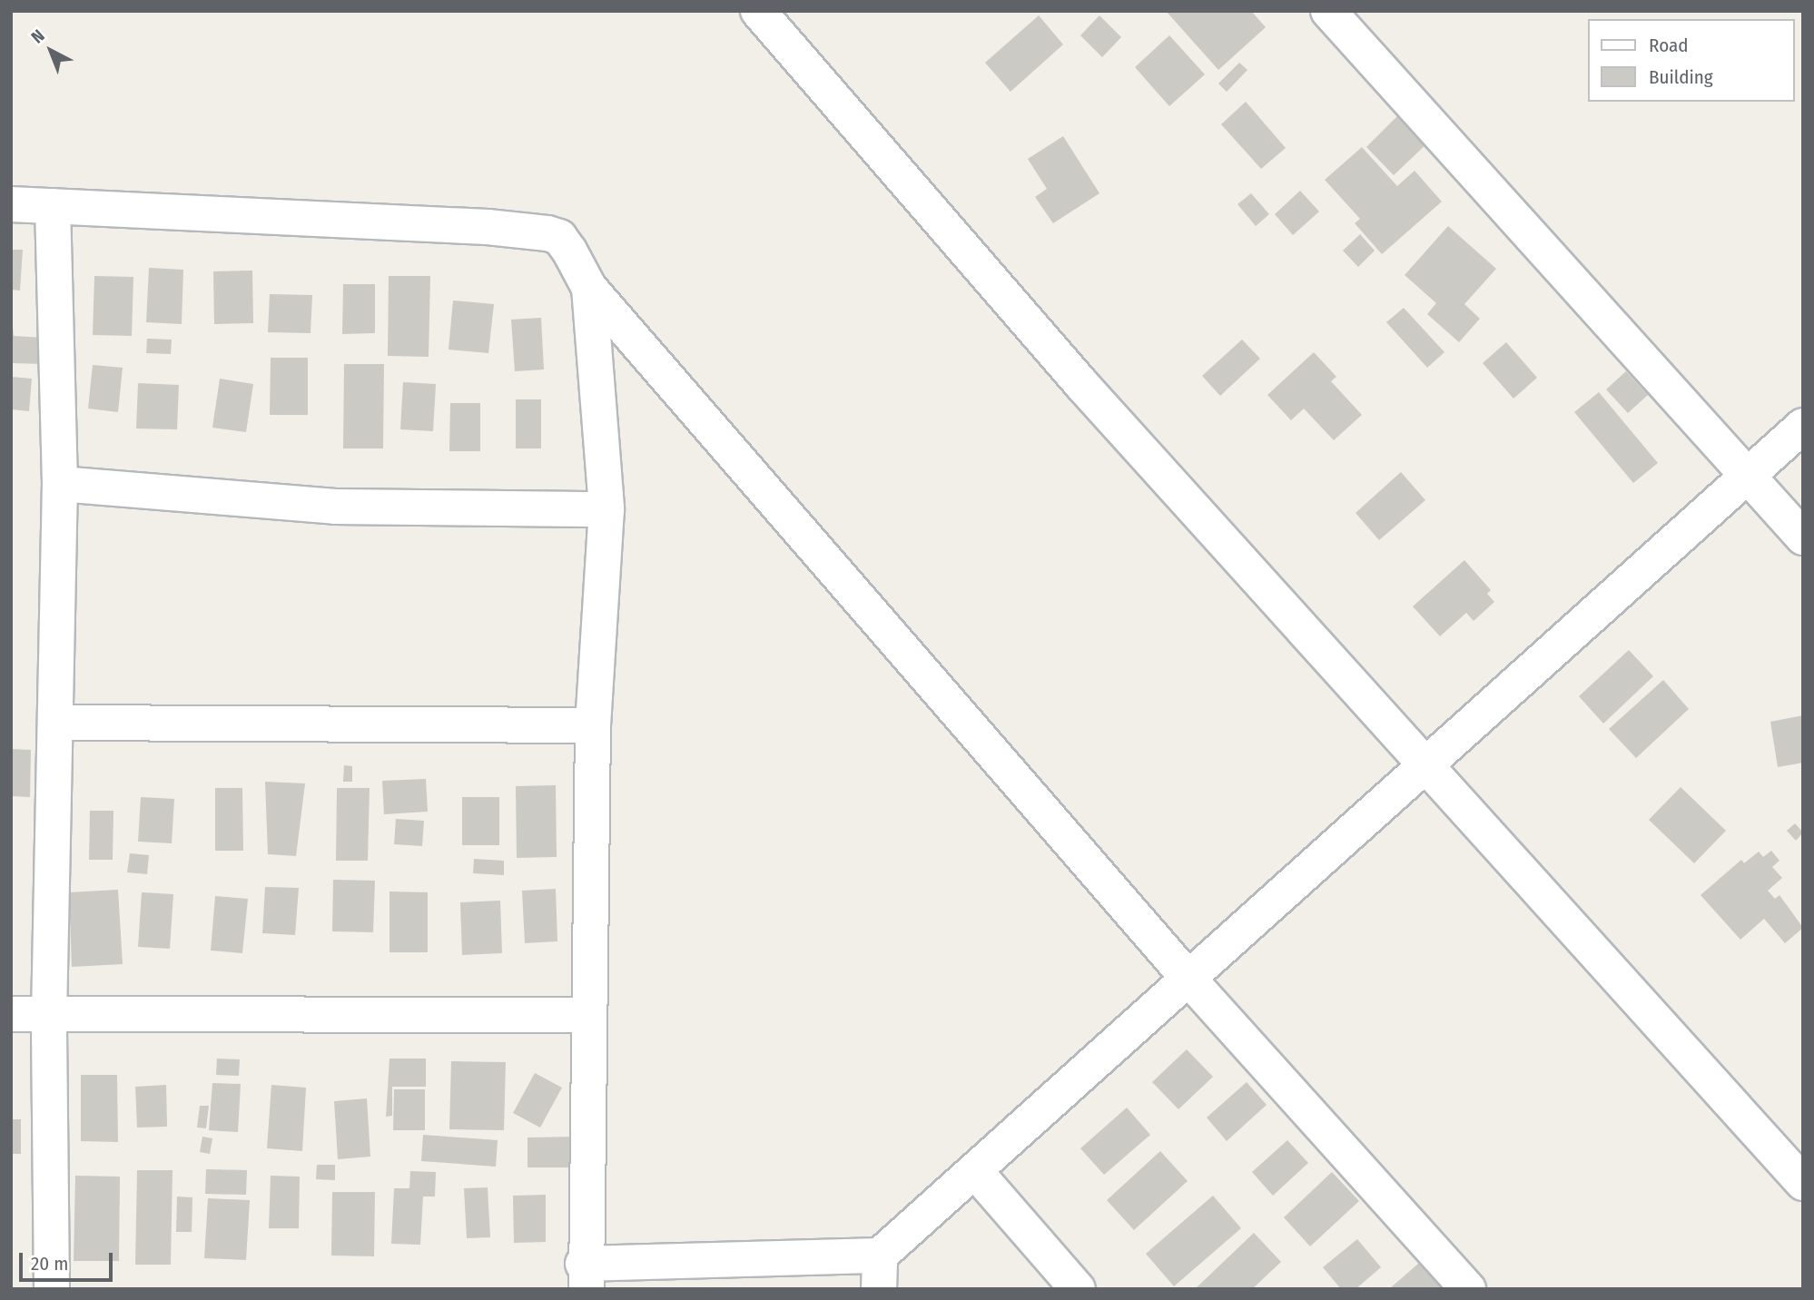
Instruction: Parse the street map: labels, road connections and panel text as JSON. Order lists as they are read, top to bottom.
{
  "legend": ["Road", "Building"],
  "scale_bar": "20 m",
  "north": "top left"
}
